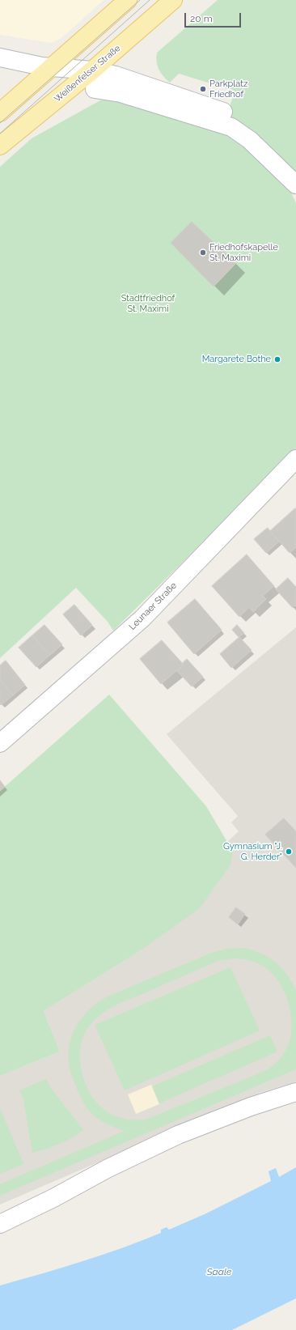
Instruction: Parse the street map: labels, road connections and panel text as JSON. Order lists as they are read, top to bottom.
{
  "streets": {
    "main road": ["Weißenfelser Straße"],
    "street": ["Leunaer Straße"]
  },
  "water": ["Saale"],
  "parks": ["Stadtfriedhof St. Maximi"],
  "places": [
    "Parkplatz Friedhof",
    "Friedhofskapelle St. Maximi",
    "Margarete Bothe",
    "Gymnasium \"J. G. Herder\""
  ],
  "scale_bar": "20 m"
}
